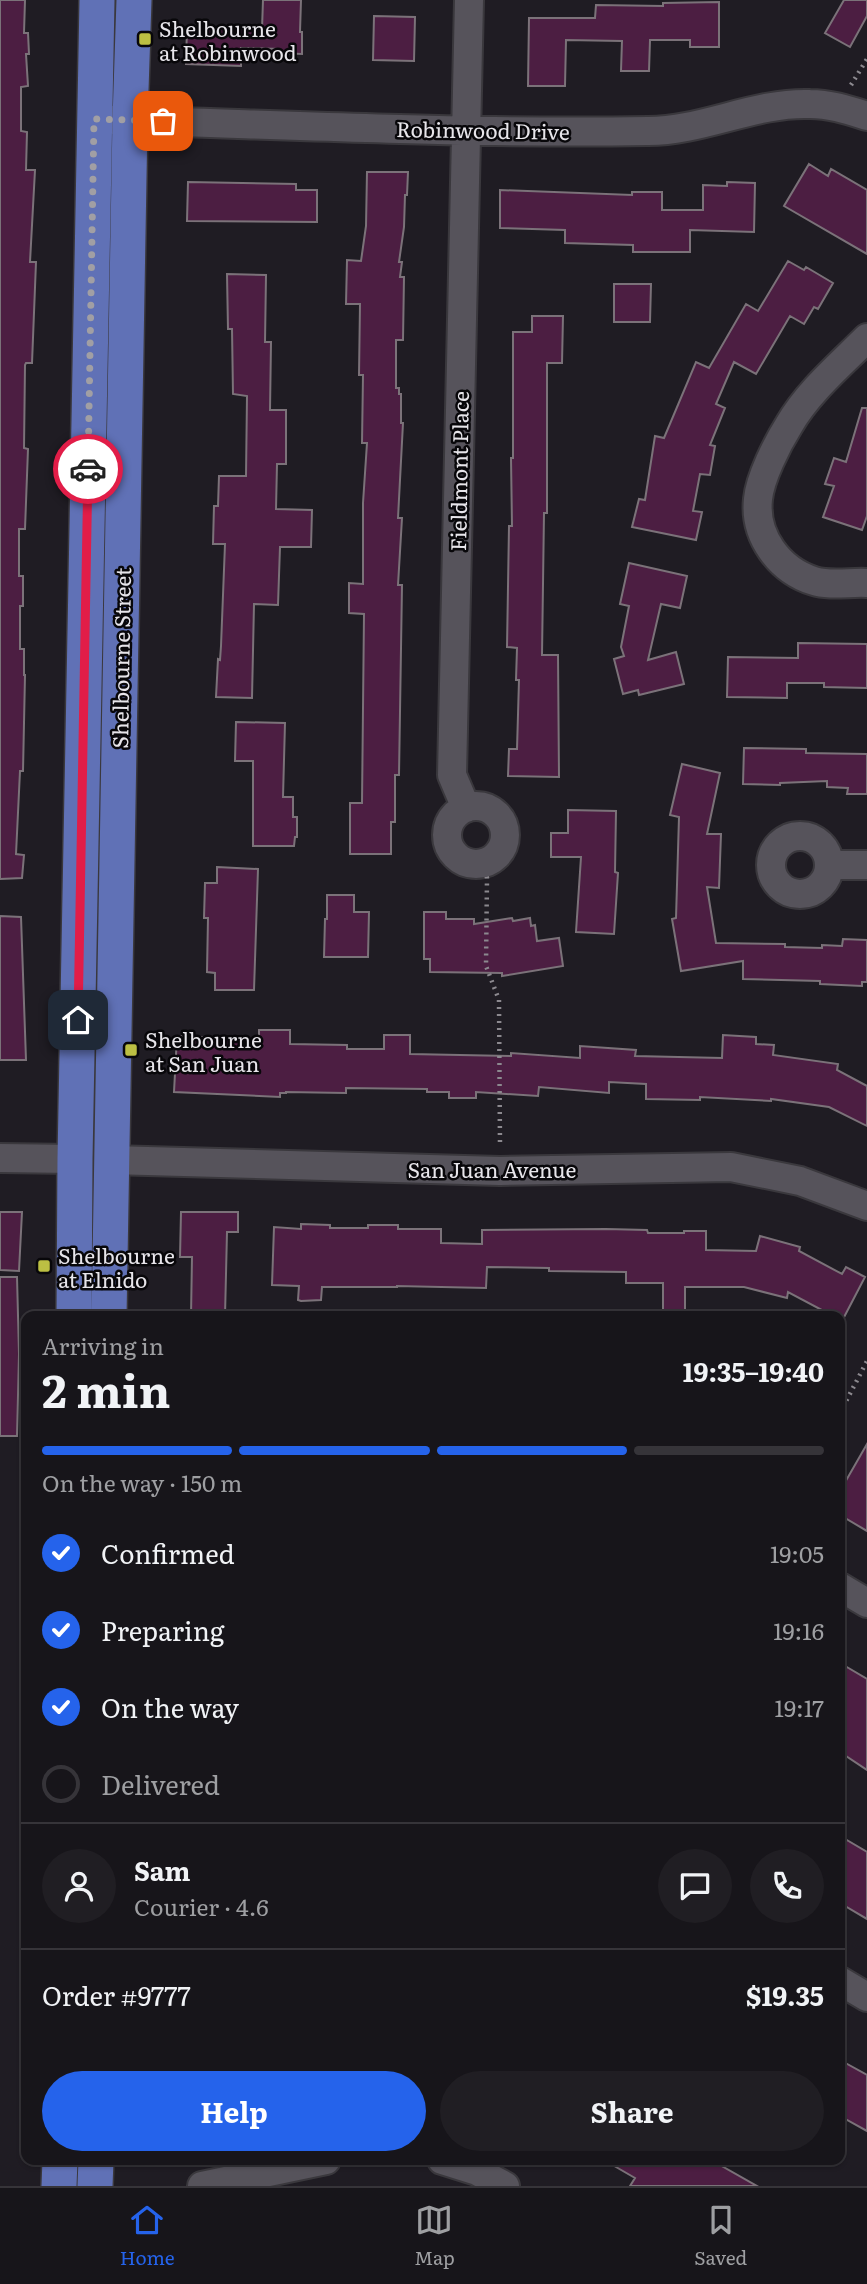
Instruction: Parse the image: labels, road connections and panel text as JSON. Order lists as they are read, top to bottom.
{
  "streets": {
    "main road": ["Shelbourne Street"],
    "street": ["Robinwood Drive", "Fieldmont Place", "San Juan Avenue"]
  },
  "crossings": [
    ["Robinwood Drive", "Fieldmont Place"],
    ["Robinwood Drive", "Shelbourne Street"],
    ["Shelbourne Street", "San Juan Avenue"]
  ],
  "places": {
    "transit": ["Shelbourne at Robinwood", "Shelbourne at San Juan", "Shelbourne at Elnido"]
  },
  "page": {
    "heading": ["2 min", "Arriving in", "19:35–19:40"],
    "panel": [
      "Sam",
      "Courier · 4.6",
      "Order #9777",
      "$19.35"
    ],
    "bar": "On the way · 150 m",
    "list": [
      ["Confirmed", "19:05"],
      ["Preparing", "19:16"],
      ["On the way", "19:17"],
      "Delivered"
    ],
    "buttons": ["Help", "Share"],
    "tabs": ["Home", "Map", "Saved"]
  }
}
